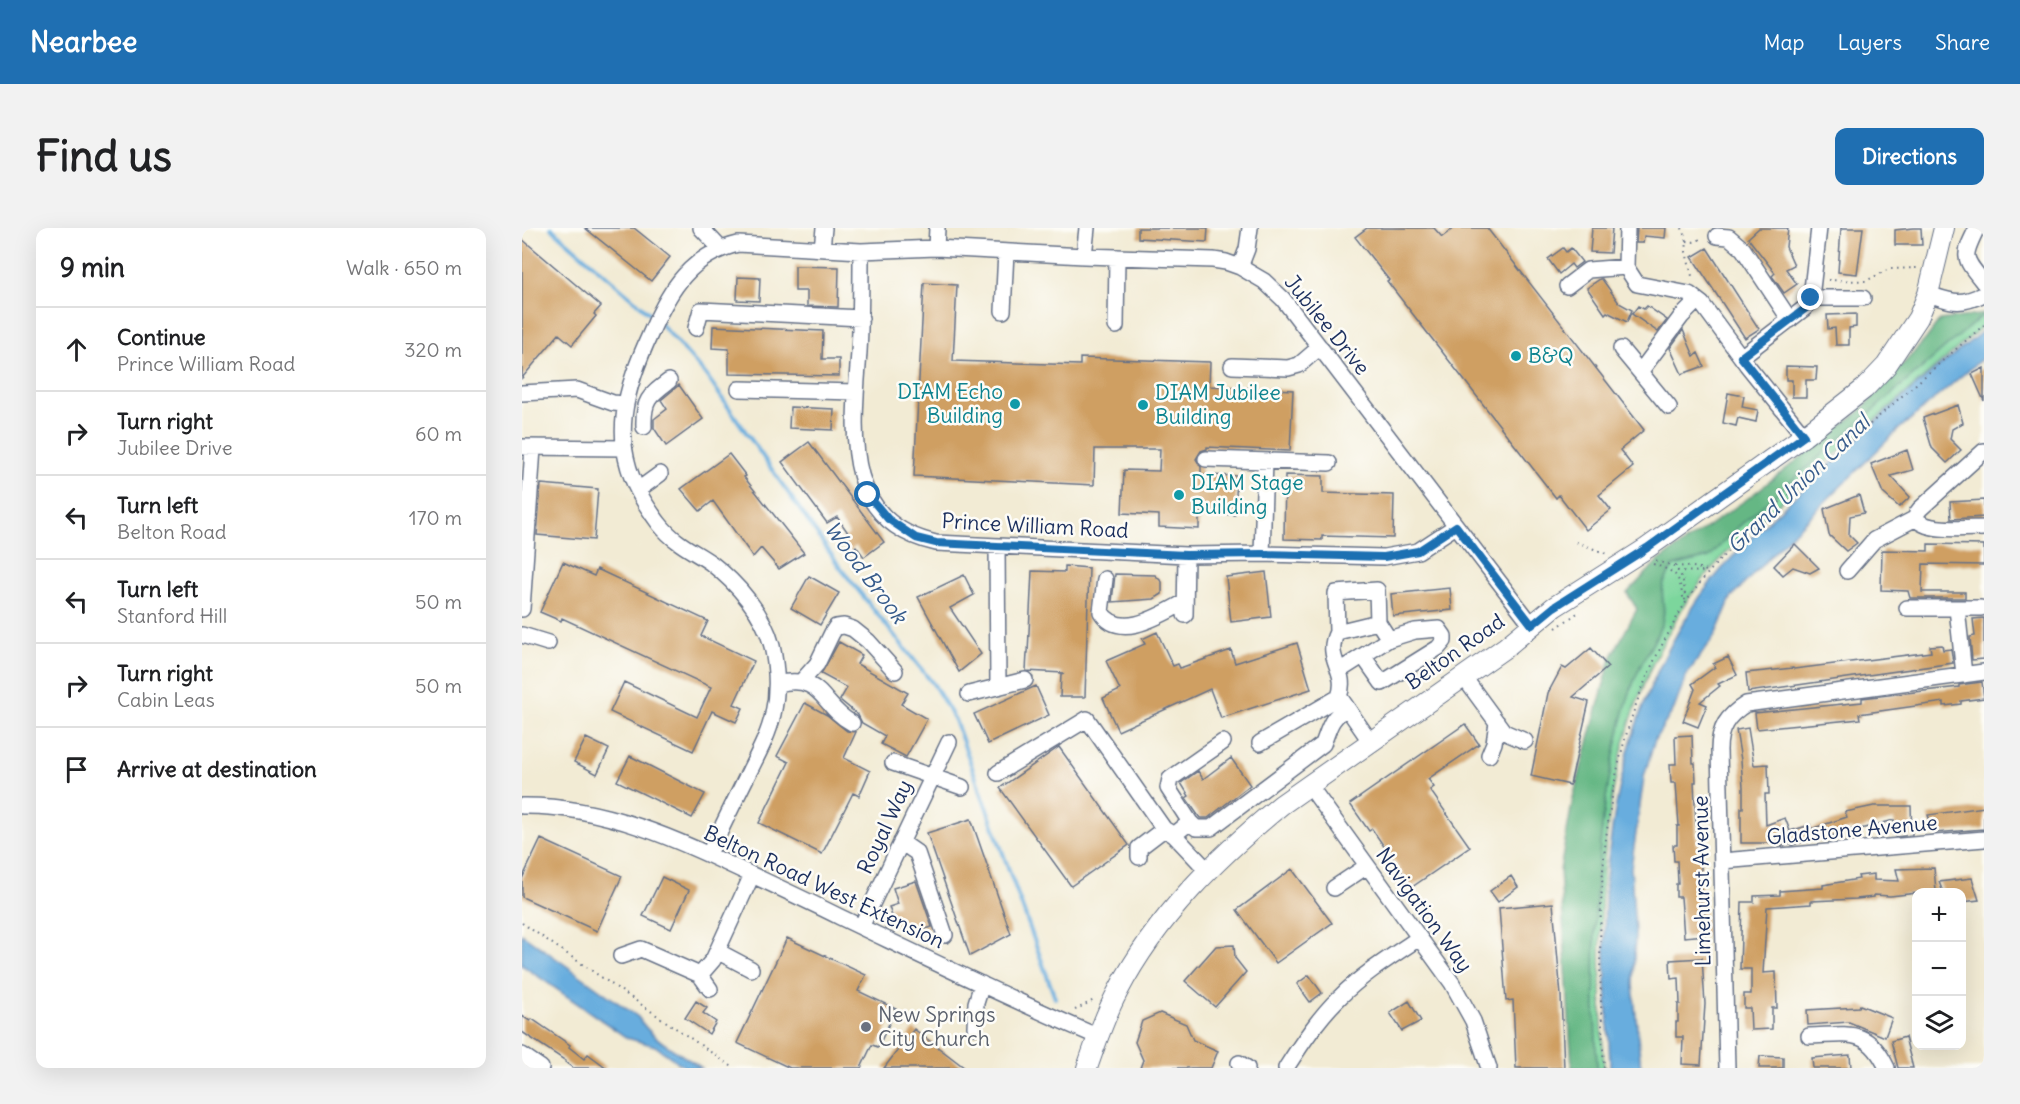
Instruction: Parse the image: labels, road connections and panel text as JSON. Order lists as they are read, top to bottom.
{
  "streets": {
    "main road": ["Belton Road"],
    "street": [
      "Jubilee Drive",
      "Prince William Road",
      "Royal Way",
      "Gladstone Avenue",
      "Limehurst Avenue",
      "Belton Road West Extension",
      "Navigation Way"
    ]
  },
  "crossings": [
    ["Jubilee Drive", "Prince William Road"],
    ["Jubilee Drive", "Belton Road"],
    ["Jubilee Drive", "Belton Road West Extension"],
    ["Belton Road", "Belton Road West Extension"],
    ["Belton Road", "Navigation Way"],
    ["Royal Way", "Belton Road West Extension"],
    ["Gladstone Avenue", "Limehurst Avenue"]
  ],
  "water": ["Grand Union Canal", "Wood Brook"],
  "places": [
    "B&Q",
    "DIAM Echo Building",
    "DIAM Jubilee Building",
    "DIAM Stage Building",
    "New Springs City Church"
  ],
  "page": {
    "header": "Nearbee",
    "nav": ["Map", "Layers", "Share"],
    "buttons": "Directions",
    "title": "Find us",
    "heading": ["9 min", "Walk · 650 m"],
    "list": [
      ["Continue", "Prince William Road", "320 m"],
      ["Turn right", "Jubilee Drive", "60 m"],
      ["Turn left", "Belton Road", "170 m"],
      ["Turn left", "Stanford Hill", "50 m"],
      ["Turn right", "Cabin Leas", "50 m"],
      "Arrive at destination"
    ],
    "map_buttons": ["+", "−"]
  }
}
